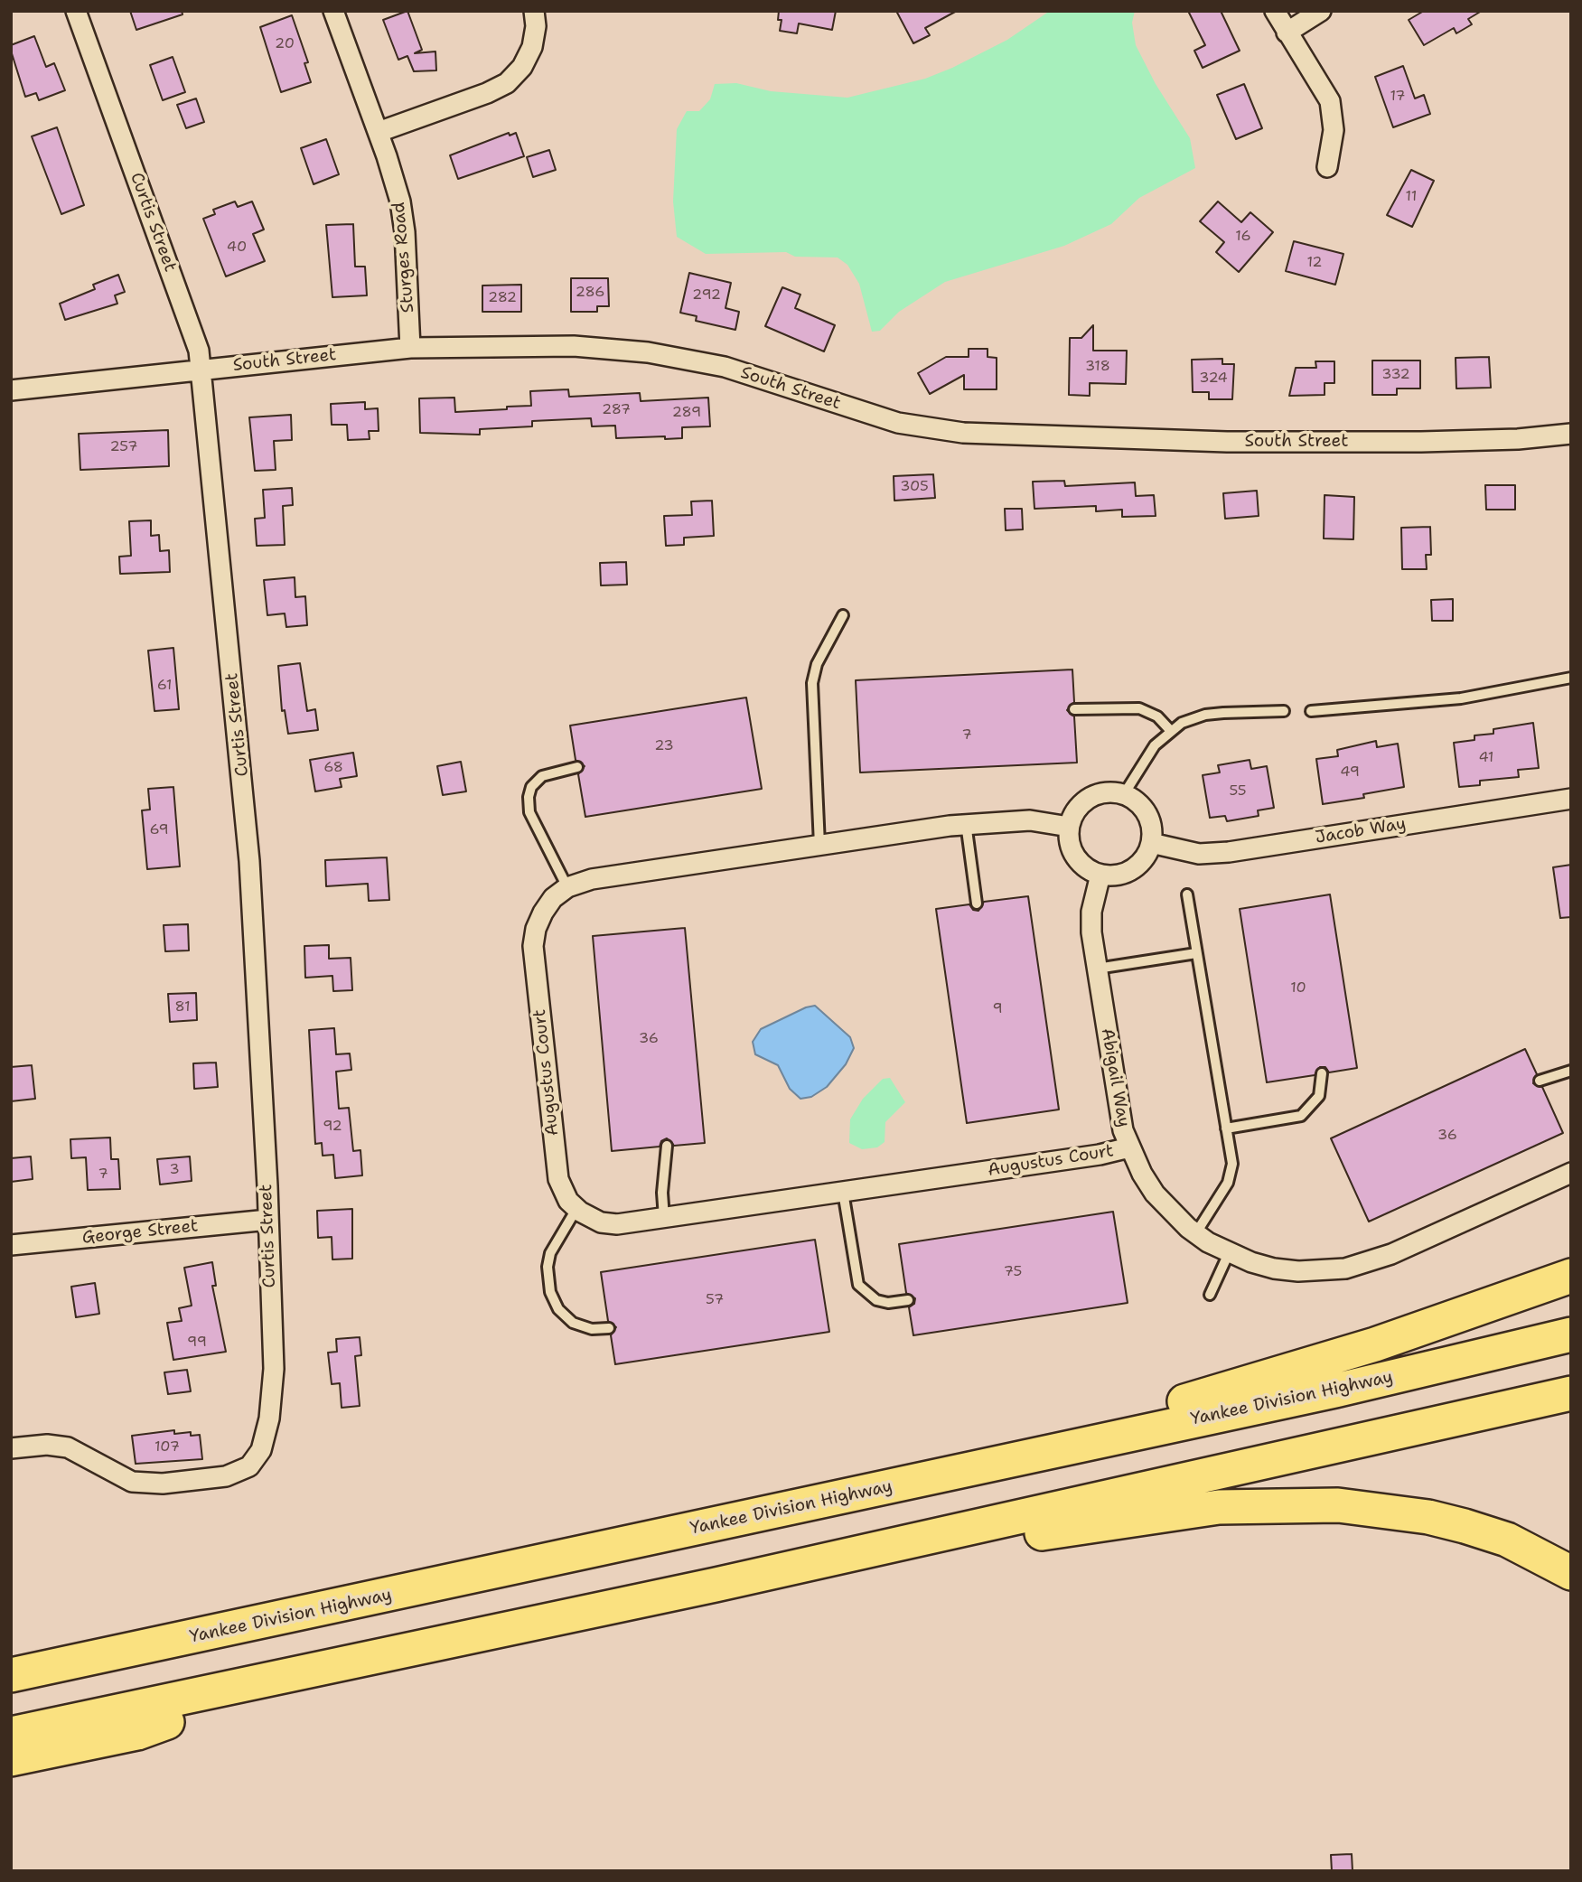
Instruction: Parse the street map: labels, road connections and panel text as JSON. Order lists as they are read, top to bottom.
{
  "streets": {
    "highway": ["Yankee Division Highway"],
    "street": [
      "Curtis Street",
      "Sturges Road",
      "South Street",
      "Jacob Way",
      "Augustus Court",
      "Abigail Way",
      "George Street"
    ]
  },
  "crossings": [
    ["Curtis Street", "South Street"],
    ["Curtis Street", "George Street"],
    ["Sturges Road", "South Street"],
    ["Jacob Way", "Augustus Court"],
    ["Jacob Way", "Abigail Way"],
    ["Augustus Court", "Abigail Way"]
  ],
  "house_numbers": [
    "20",
    "17",
    "11",
    "16",
    "40",
    "12",
    "286",
    "292",
    "282",
    "318",
    "332",
    "324",
    "287",
    "289",
    "257",
    "305",
    "61",
    "7",
    "23",
    "41",
    "68",
    "49",
    "55",
    "69",
    "10",
    "81",
    "9",
    "36",
    "92",
    "36",
    "3",
    "7",
    "75",
    "57",
    "99",
    "107"
  ]
}
